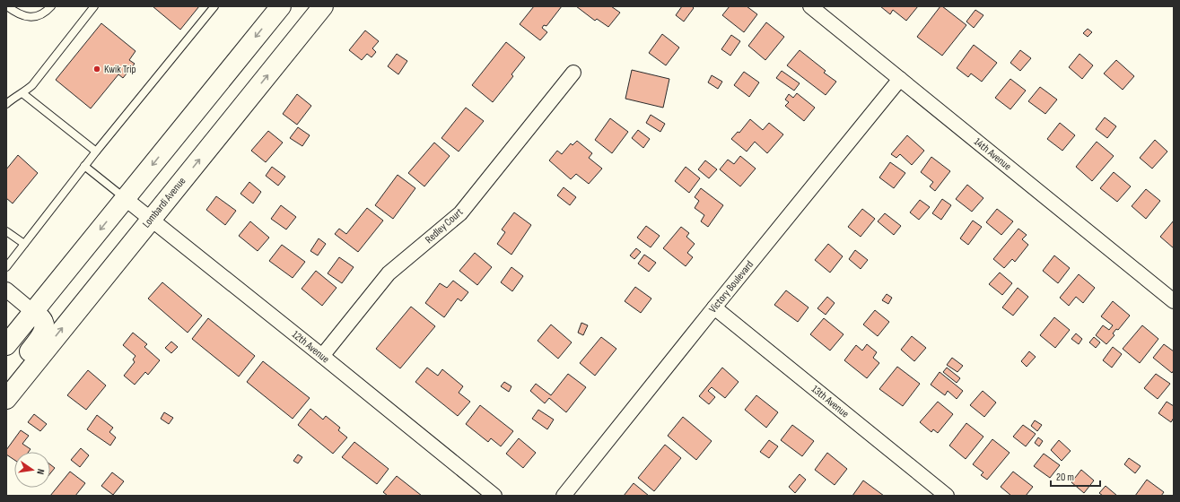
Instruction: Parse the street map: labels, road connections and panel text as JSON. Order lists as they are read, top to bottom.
{
  "streets": {
    "main road": ["Lombardi Avenue"],
    "street": [
      "14th Avenue",
      "Redley Court",
      "Victory Boulevard",
      "12th Avenue",
      "13th Avenue"
    ]
  },
  "crossings": [
    ["14th Avenue", "Victory Boulevard"],
    ["Lombardi Avenue", "12th Avenue"],
    ["Redley Court", "12th Avenue"],
    ["Victory Boulevard", "13th Avenue"]
  ],
  "places": ["Kwik Trip"],
  "scale_bar": "20 m",
  "north": "right"
}
